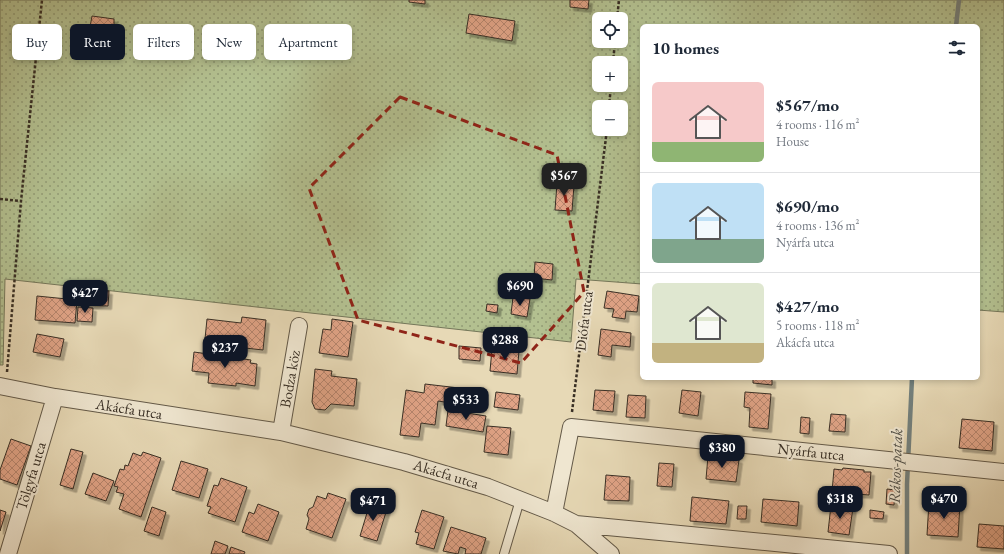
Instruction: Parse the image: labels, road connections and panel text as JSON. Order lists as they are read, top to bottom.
{
  "streets": {
    "street": [
      "Bodza köz",
      "Akácfa utca",
      "Nyárfa utca",
      "Tölgyfa utca"
    ],
    "path": ["Diófa utca"]
  },
  "crossings": [
    ["Diófa utca", "Nyárfa utca"],
    ["Bodza köz", "Akácfa utca"],
    ["Akácfa utca", "Tölgyfa utca"]
  ],
  "water": ["Rákos-patak"],
  "page": {
    "map_buttons": ["+", "−"],
    "chip": [
      "Buy",
      "Rent",
      "Filters",
      "New",
      "Apartment"
    ],
    "heading": "10 homes",
    "list": [
      {
        "name": "$567/mo",
        "note": "4 rooms · 116 m² · House"
      },
      {
        "name": "$690/mo",
        "note": "4 rooms · 136 m² · Nyárfa utca"
      },
      {
        "name": "$427/mo",
        "note": "5 rooms · 118 m² · Akácfa utca"
      }
    ],
    "price": [
      "$567",
      "$690",
      "$427",
      "$288",
      "$237",
      "$533",
      "$380",
      "$318",
      "$470",
      "$471"
    ]
  }
}
